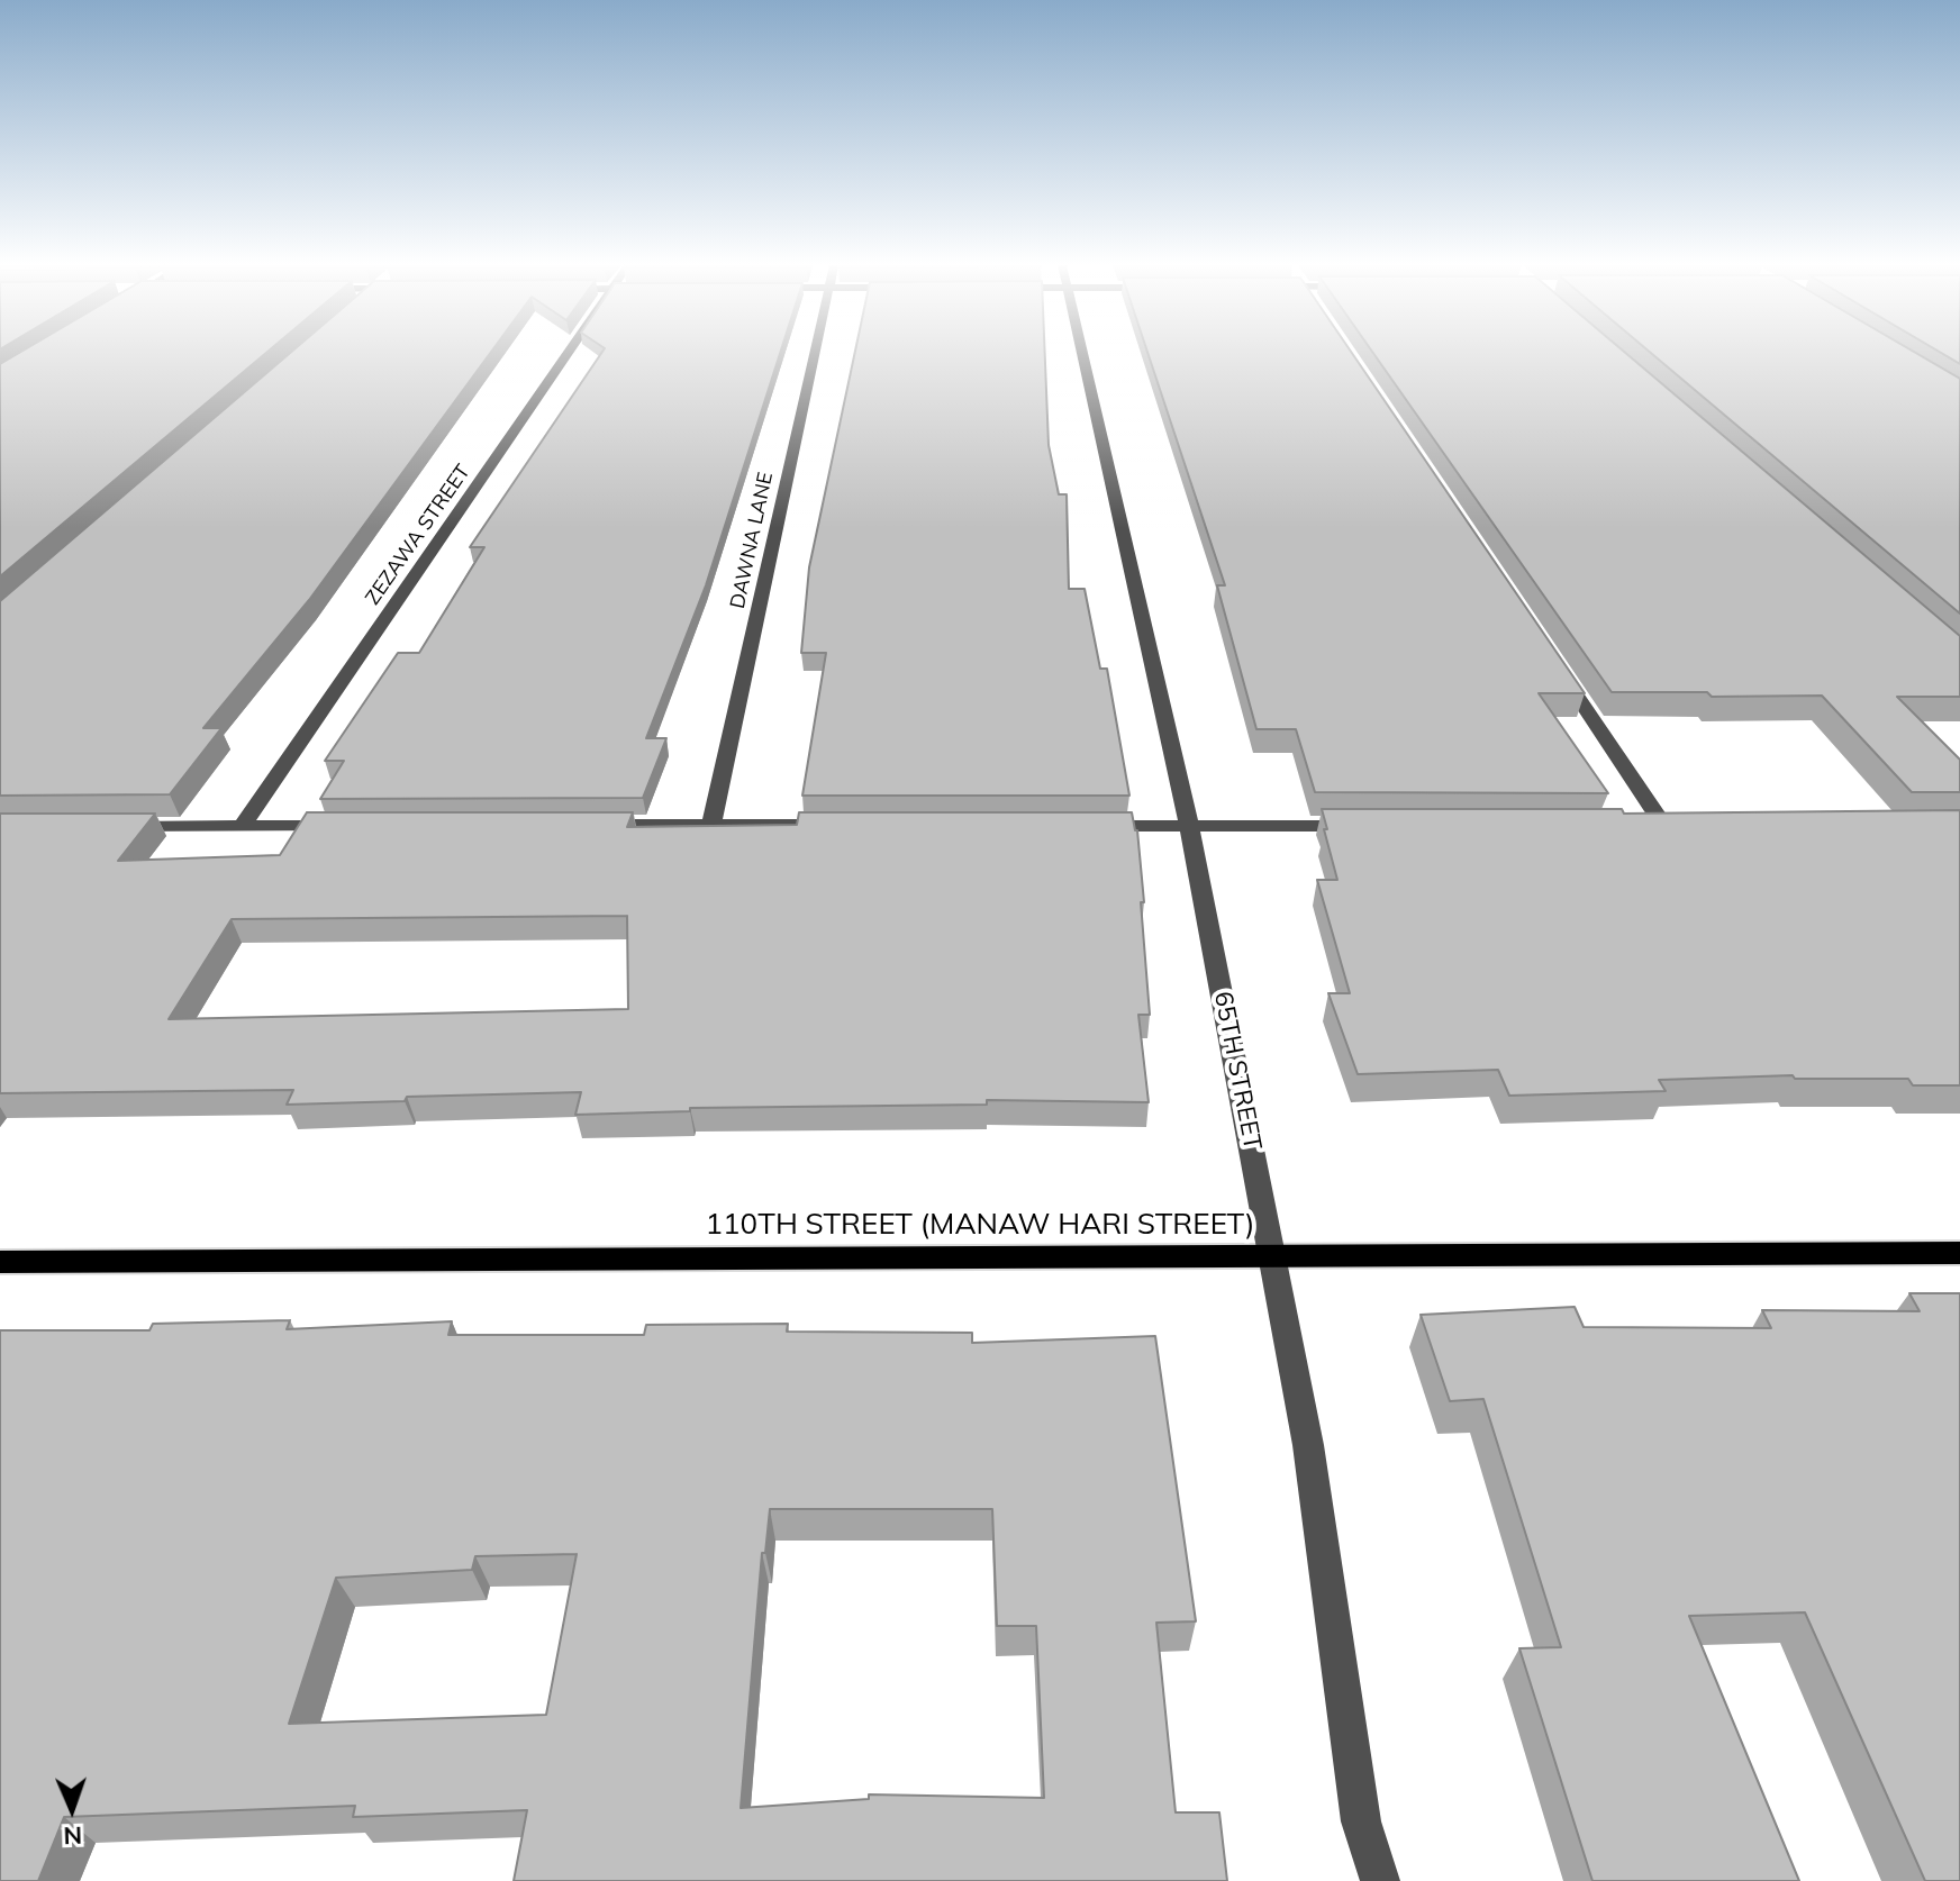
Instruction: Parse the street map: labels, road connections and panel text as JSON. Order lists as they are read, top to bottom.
{
  "streets": {
    "main road": ["110TH STREET (MANAW HARI STREET)"],
    "street": ["ZEZAWA STREET", "DAWNA LANE", "65TH STREET"]
  },
  "crossings": [
    ["65TH STREET", "110TH STREET (MANAW HARI STREET)"]
  ],
  "north": "bottom"
}
